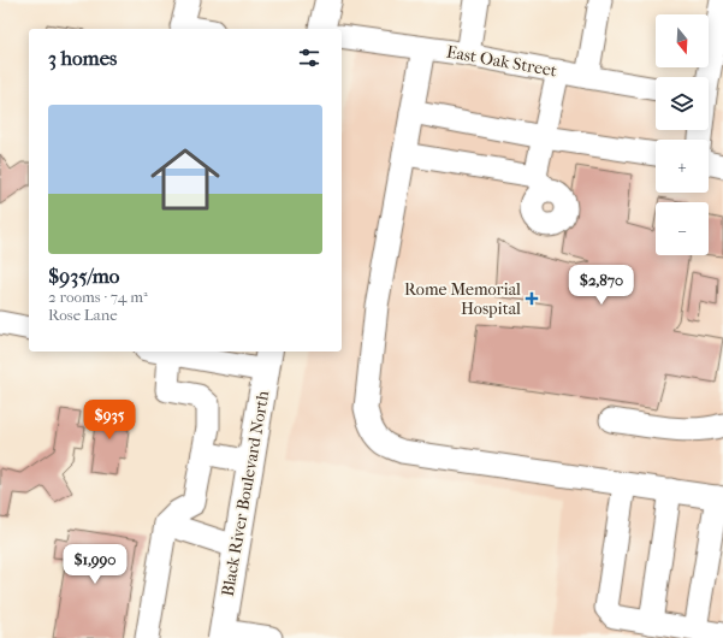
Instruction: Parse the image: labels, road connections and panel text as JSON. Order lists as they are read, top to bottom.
{
  "streets": {
    "main road": ["Black River Boulevard North"],
    "street": ["East Oak Street"]
  },
  "places": {
    "health": ["Rome Memorial Hospital"]
  },
  "north": "bottom",
  "page": {
    "map_buttons": ["+", "−"],
    "heading": "3 homes",
    "list": [
      {
        "name": "$935/mo",
        "note": "2 rooms · 74 m² · Rose Lane"
      }
    ],
    "price": ["$2,870", "$935", "$1,990"]
  }
}
